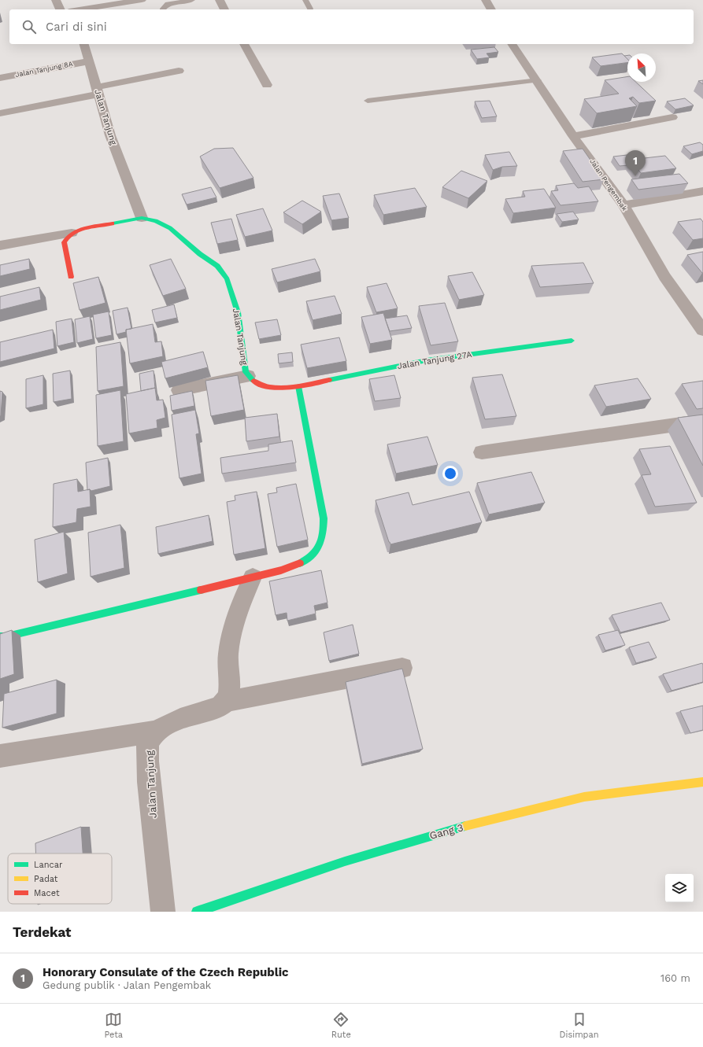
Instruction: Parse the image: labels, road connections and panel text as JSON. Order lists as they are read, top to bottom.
{
  "streets": {
    "street": [
      "Jalan Tanjung 8A",
      "Jalan Tanjung",
      "Jalan Pengembak",
      "Jalan Tanjung 27A",
      "Gang 3"
    ]
  },
  "crossings": [
    ["Jalan Tanjung 8A", "Jalan Tanjung"],
    ["Jalan Tanjung", "Jalan Tanjung 27A"]
  ],
  "legend": ["Lancar", "Padat", "Macet"],
  "north": "top left",
  "page": {
    "search": "Cari di sini",
    "pins": "1",
    "heading": "Terdekat",
    "list": [
      {
        "mark": "1",
        "name": "Honorary Consulate of the Czech Republic",
        "note": "Gedung publik · Jalan Pengembak",
        "value": "160 m"
      }
    ],
    "nav": ["Peta", "Rute", "Disimpan"]
  }
}
